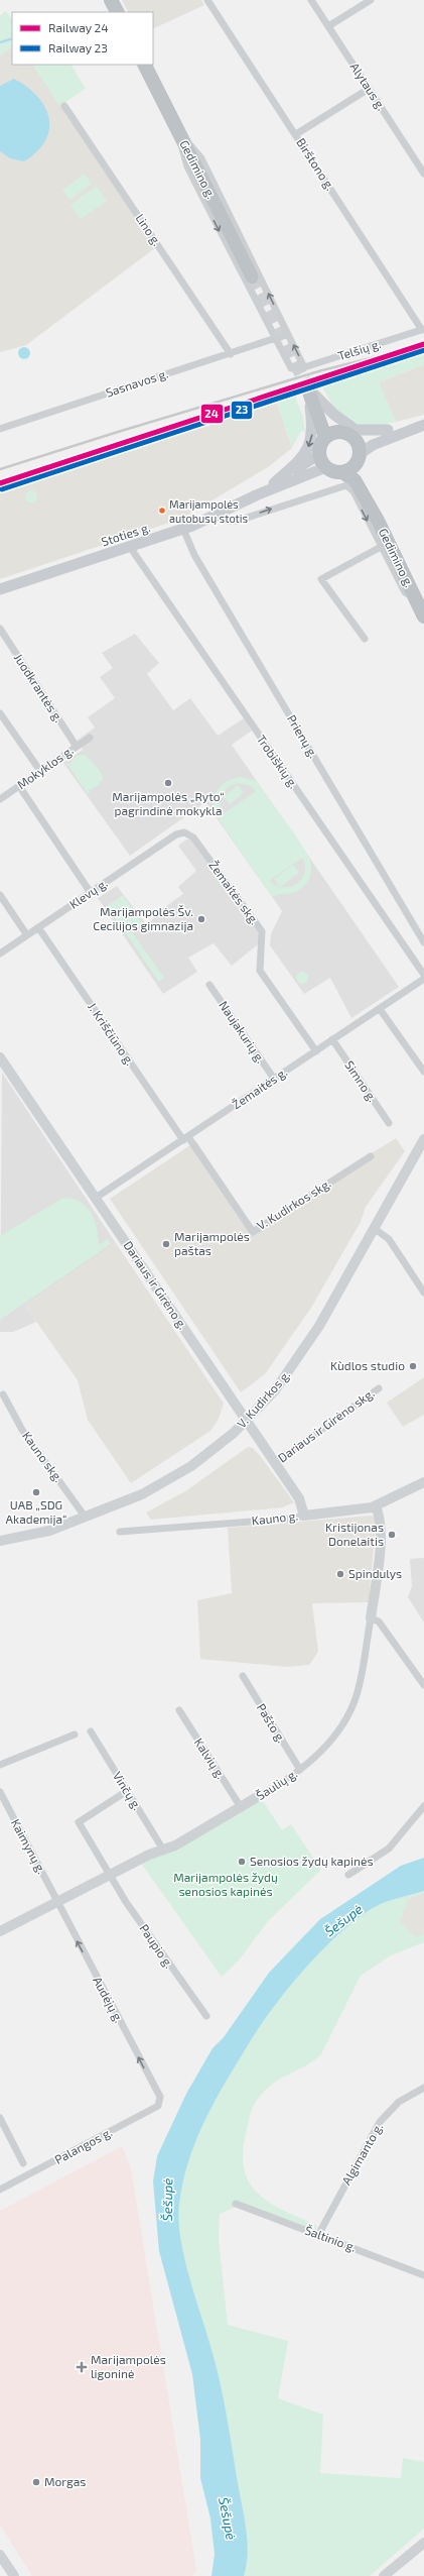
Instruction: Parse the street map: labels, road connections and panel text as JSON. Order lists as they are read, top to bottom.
{
  "streets": {
    "highway": ["Gedimino g."],
    "main road": ["Stoties g."],
    "street": [
      "Alytaus g.",
      "Birštono g.",
      "Lino g.",
      "Telšių g.",
      "Sasnavos g.",
      "Juodkrantės g.",
      "Prienų g.",
      "Trobiškių g.",
      "Mokyklos g.",
      "Žemaitės skg.",
      "Klevų g.",
      "Naujakurių g.",
      "J. Kriščiūno g.",
      "Simno g.",
      "Žemaitės g.",
      "V. Kudirkos skg.",
      "Dariaus ir Girėno g.",
      "V. Kudirkos g.",
      "Dariaus ir Girėno skg.",
      "Kauno skg.",
      "Kauno g.",
      "Pašto g.",
      "Kalvių g.",
      "Šaulių g.",
      "Vinčų g.",
      "Kaimynų g.",
      "Paupio g.",
      "Audėjų g.",
      "Palangos g.",
      "Algimanto g.",
      "Šaltinio g."
    ]
  },
  "crossings": [
    ["Birštono g.", "Telšių g."],
    ["Gedimino g.", "Stoties g."],
    ["Lino g.", "Sasnavos g."],
    ["Telšių g.", "Sasnavos g."],
    ["Stoties g.", "Prienų g."],
    ["Stoties g.", "Trobiškių g."],
    ["Juodkrantės g.", "Mokyklos g."],
    ["Žemaitės skg.", "Klevų g."],
    ["Žemaitės skg.", "Žemaitės g."],
    ["Klevų g.", "J. Kriščiūno g."],
    ["Naujakurių g.", "Žemaitės g."],
    ["J. Kriščiūno g.", "Žemaitės g."],
    ["J. Kriščiūno g.", "V. Kudirkos skg."],
    ["Simno g.", "Žemaitės g."],
    ["Žemaitės g.", "V. Kudirkos skg."],
    ["Žemaitės g.", "Dariaus ir Girėno g."],
    ["Dariaus ir Girėno g.", "V. Kudirkos g."],
    ["Dariaus ir Girėno g.", "Dariaus ir Girėno skg."],
    ["Dariaus ir Girėno g.", "Kauno g."],
    ["V. Kudirkos g.", "Kauno skg."],
    ["Kauno g.", "Šaulių g."],
    ["Pašto g.", "Šaulių g."],
    ["Kalvių g.", "Šaulių g."],
    ["Šaulių g.", "Vinčų g."],
    ["Šaulių g.", "Kaimynų g."],
    ["Šaulių g.", "Paupio g."],
    ["Šaulių g.", "Audėjų g."],
    ["Vinčų g.", "Paupio g."],
    ["Kaimynų g.", "Audėjų g."],
    ["Audėjų g.", "Palangos g."],
    ["Algimanto g.", "Šaltinio g."]
  ],
  "one_way": ["Audėjų g."],
  "water": ["Šešupė"],
  "parks": ["Marijampolės žydų senosios kapinės"],
  "places": {
    "other": [
      "Marijampolės autobusų stotis",
      "Marijampolės „Ryto“ pagrindinė mokykla",
      "Marijampolės Šv. Cecilijos gimnazija",
      "Marijampolės paštas",
      "Kùdlos studio",
      "UAB „SDG Akademija“",
      "Kristijonas Donelaitis",
      "Spindulys",
      "Senosios žydų kapinės",
      "Morgas"
    ],
    "health": ["Marijampolės ligoninė"]
  },
  "lines": ["rail line 24", "rail line 23"],
  "legend": ["Railway 24", "Railway 23"]
}
